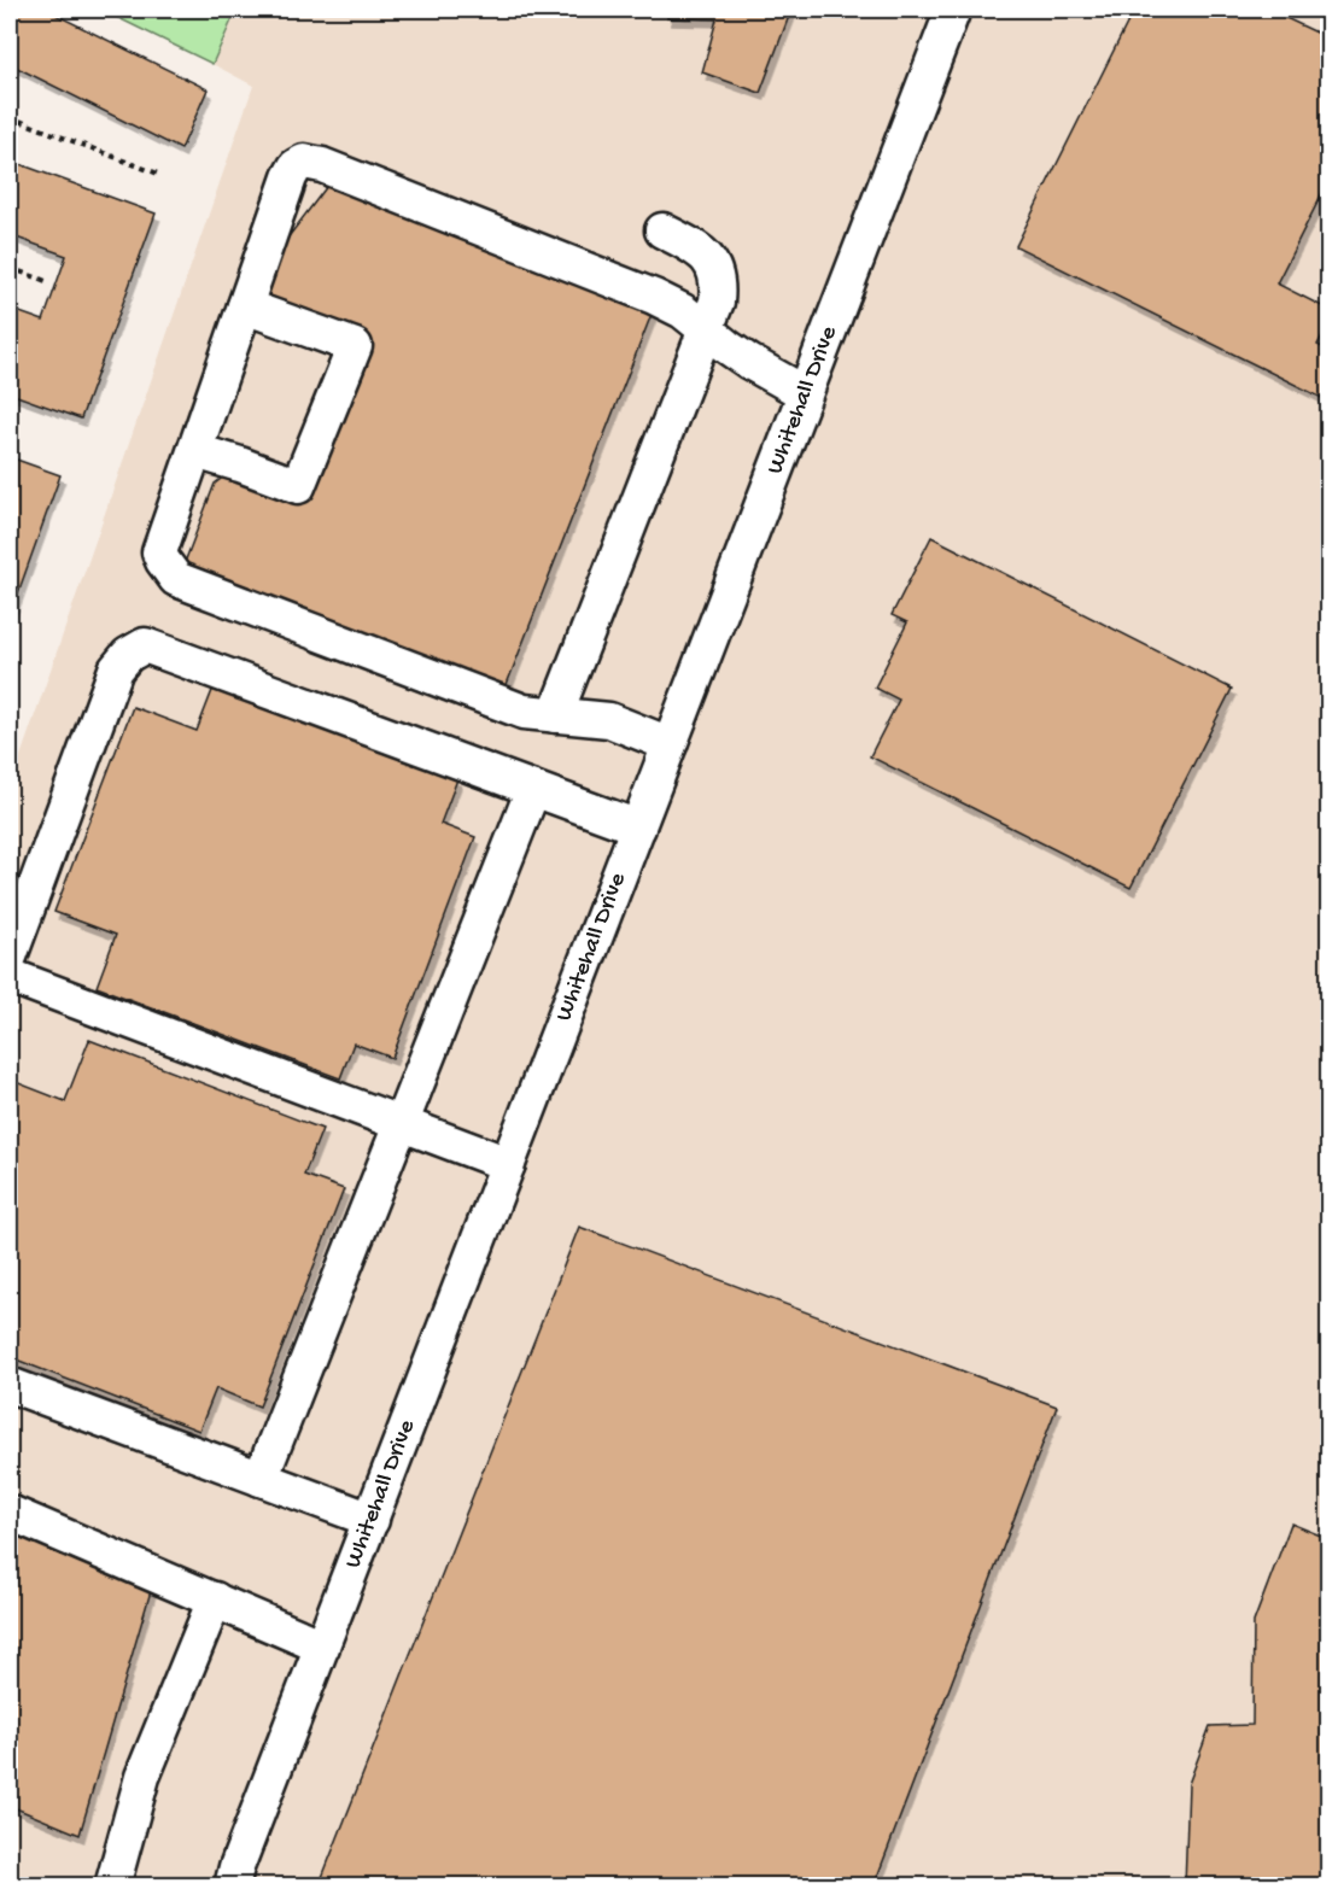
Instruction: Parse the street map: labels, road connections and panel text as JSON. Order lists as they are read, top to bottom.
{
  "streets": {
    "street": ["Whitehall Drive"]
  }
}
